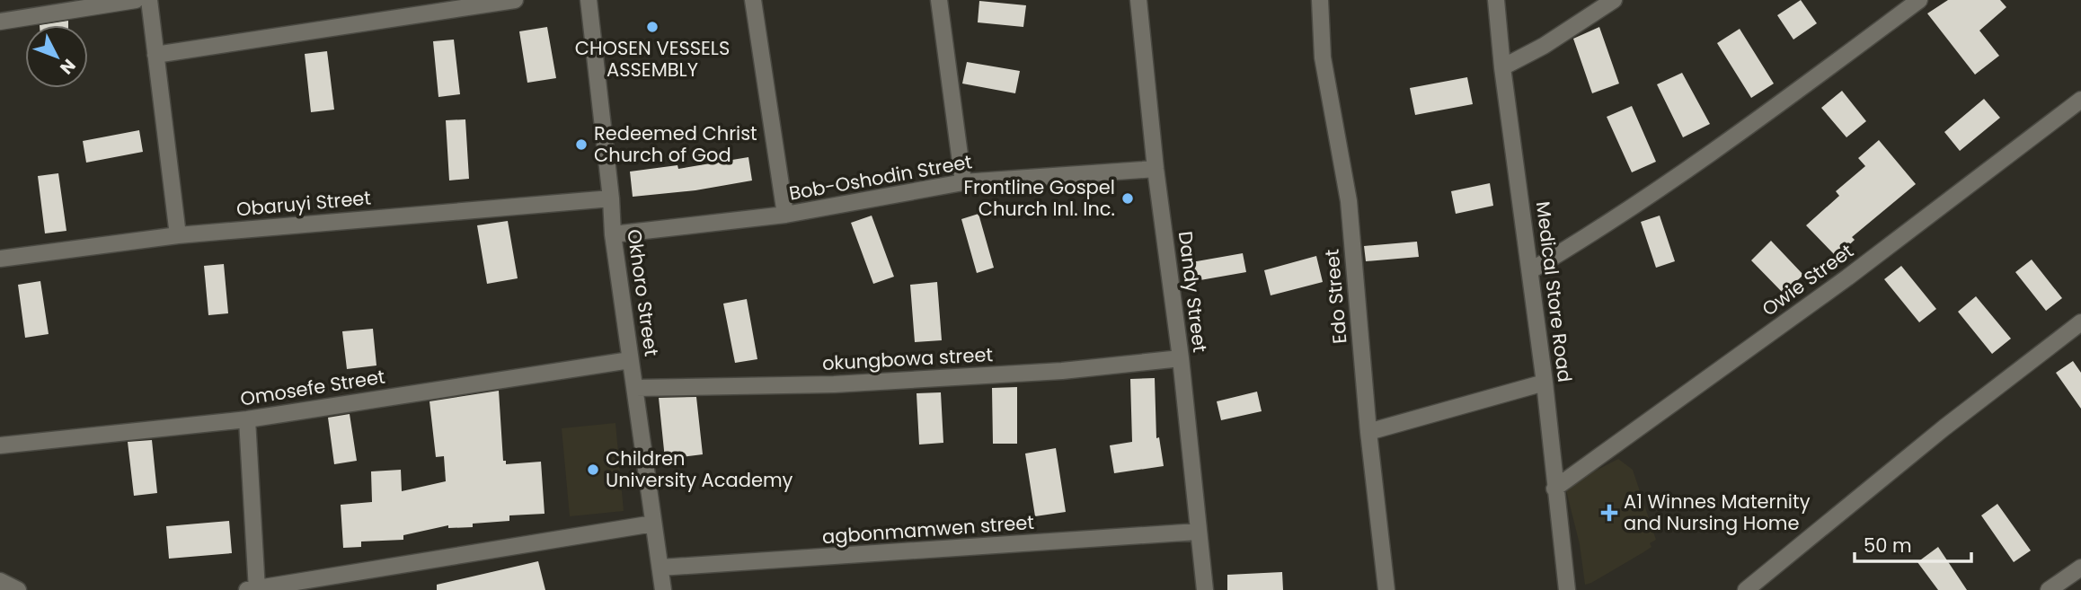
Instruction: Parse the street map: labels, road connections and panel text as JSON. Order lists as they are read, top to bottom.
{
  "streets": {
    "street": [
      "Bob-Oshodin Street",
      "Obaruyi Street",
      "Owie Street",
      "Dandy Street",
      "Medical Store Road",
      "Okhoro Street",
      "Edo Street",
      "okungbowa street",
      "Omosefe Street",
      "agbonmamwen street"
    ]
  },
  "crossings": [
    ["Bob-Oshodin Street", "Dandy Street"],
    ["Bob-Oshodin Street", "Okhoro Street"],
    ["Obaruyi Street", "Okhoro Street"],
    ["Owie Street", "Medical Store Road"],
    ["Dandy Street", "okungbowa street"],
    ["Dandy Street", "agbonmamwen street"],
    ["Okhoro Street", "okungbowa street"],
    ["Okhoro Street", "Omosefe Street"],
    ["Okhoro Street", "agbonmamwen street"]
  ],
  "places": {
    "other": [
      "CHOSEN VESSELS ASSEMBLY",
      "Redeemed Christ Church of God",
      "Frontline Gospel Church Inl. Inc.",
      "Children University Academy"
    ],
    "health": ["A1 Winnes Maternity and Nursing Home"]
  },
  "scale_bar": "50 m",
  "north": "bottom right"
}
